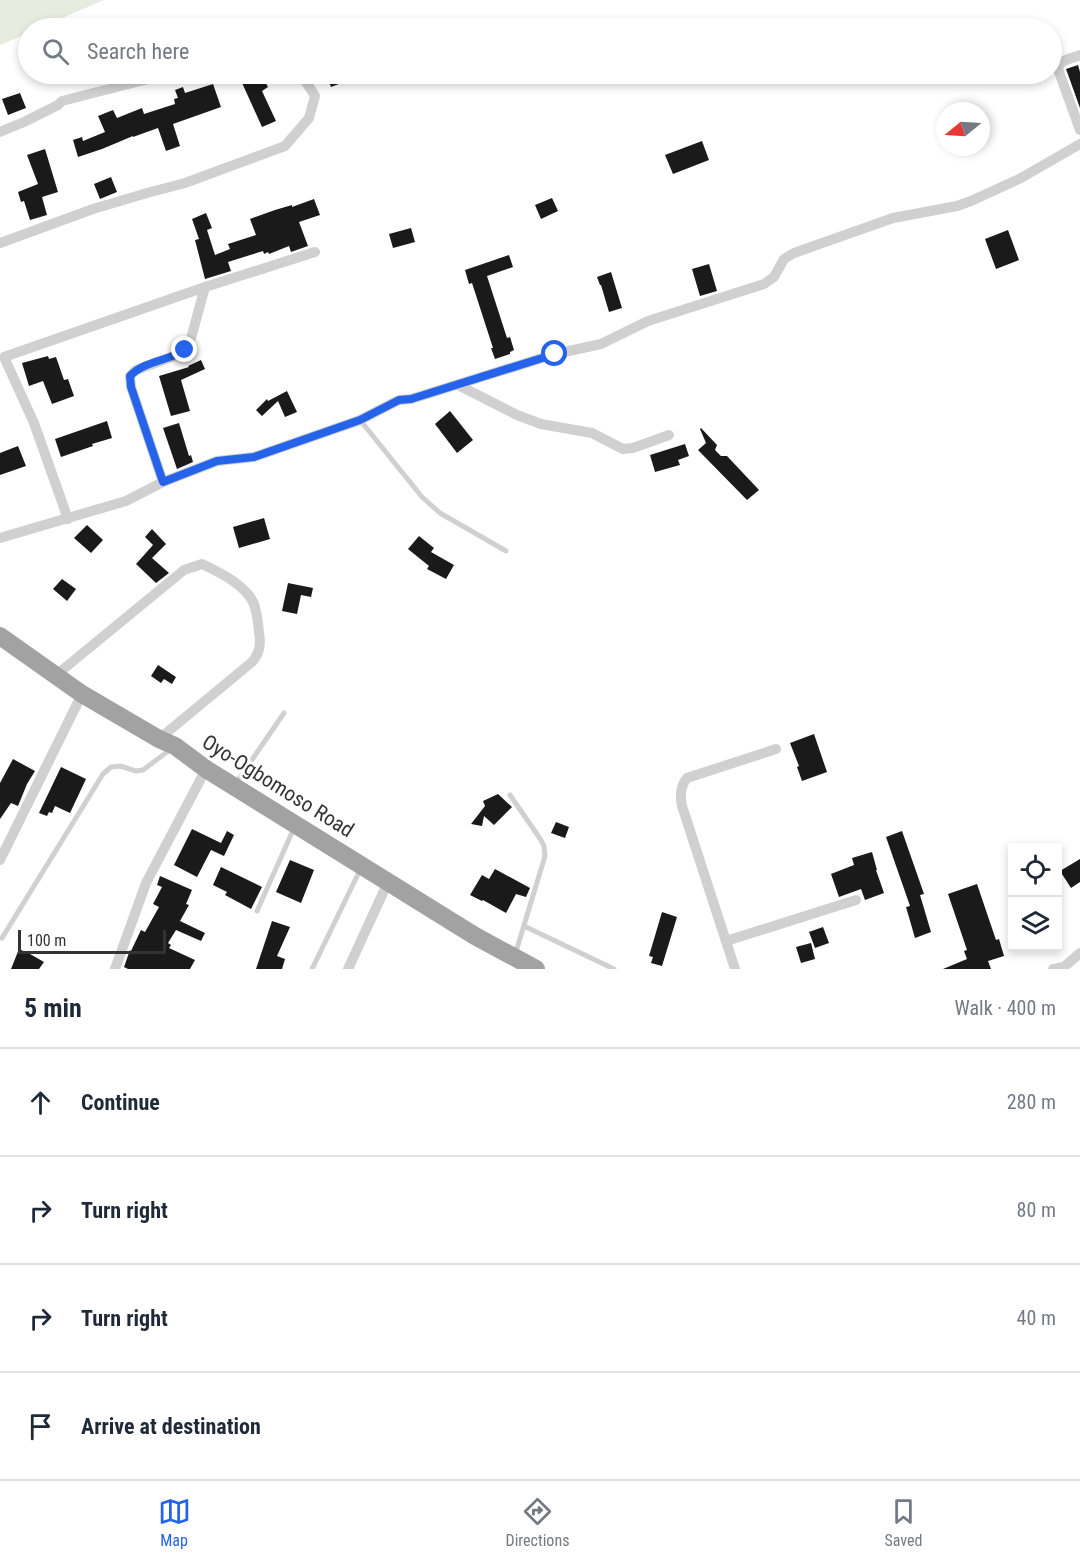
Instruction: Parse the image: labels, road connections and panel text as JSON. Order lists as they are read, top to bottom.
{
  "streets": {
    "highway": ["Oyo-Ogbomoso Road"]
  },
  "scale_bar": "100 m",
  "north": "left",
  "page": {
    "search": "Search here",
    "scale": "100 m",
    "heading": ["5 min", "Walk · 400 m"],
    "list": [
      ["Continue", "280 m"],
      ["Turn right", "80 m"],
      ["Turn right", "40 m"],
      "Arrive at destination"
    ],
    "nav": ["Map", "Directions", "Saved"]
  }
}
